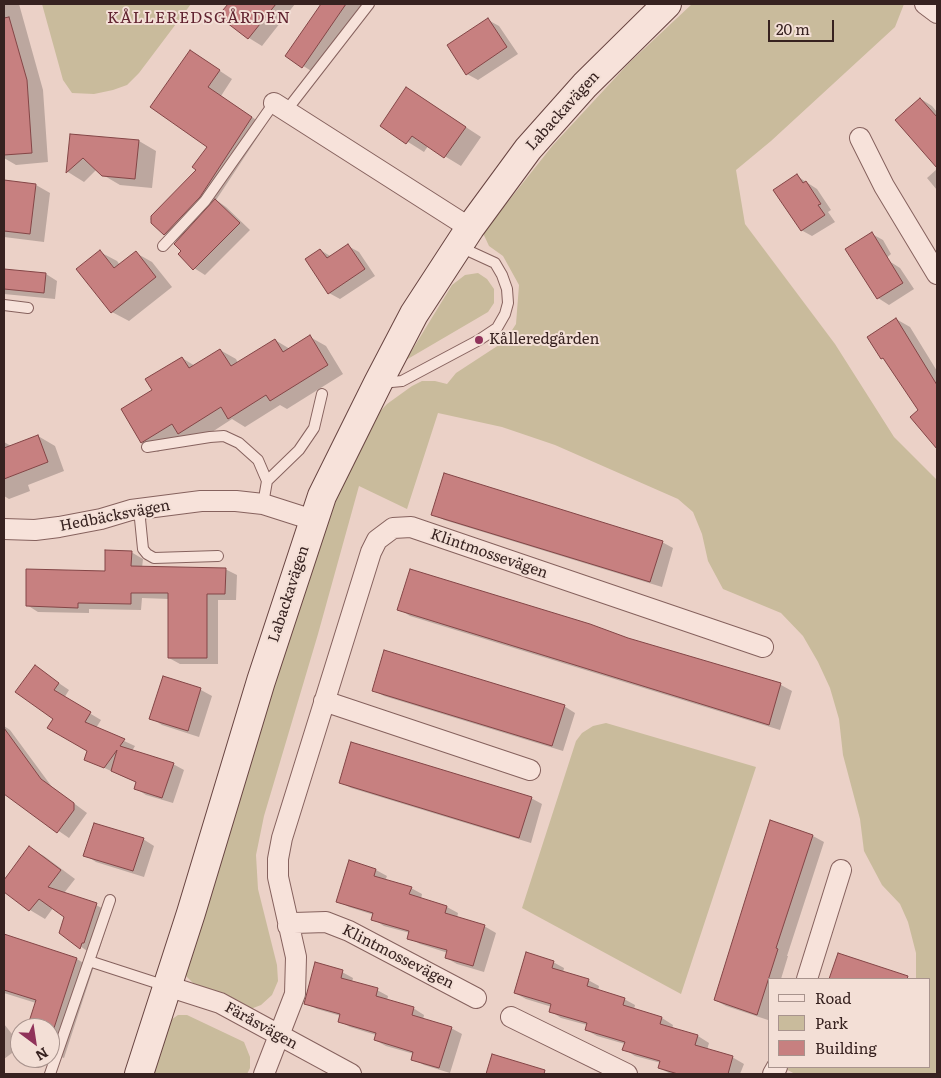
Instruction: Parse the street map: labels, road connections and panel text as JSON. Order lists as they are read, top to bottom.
{
  "streets": {
    "street": [
      "Labackavägen",
      "Hedbäcksvägen",
      "Klintmossevägen",
      "Färåsvägen"
    ]
  },
  "crossings": [
    ["Labackavägen", "Hedbäcksvägen"],
    ["Labackavägen", "Färåsvägen"],
    ["Klintmossevägen", "Färåsvägen"]
  ],
  "districts": ["KÅLLEREDSGÅRDEN"],
  "places": ["Kålleredgården"],
  "legend": ["Road", "Park", "Building"],
  "scale_bar": "20 m",
  "north": "bottom right"
}
